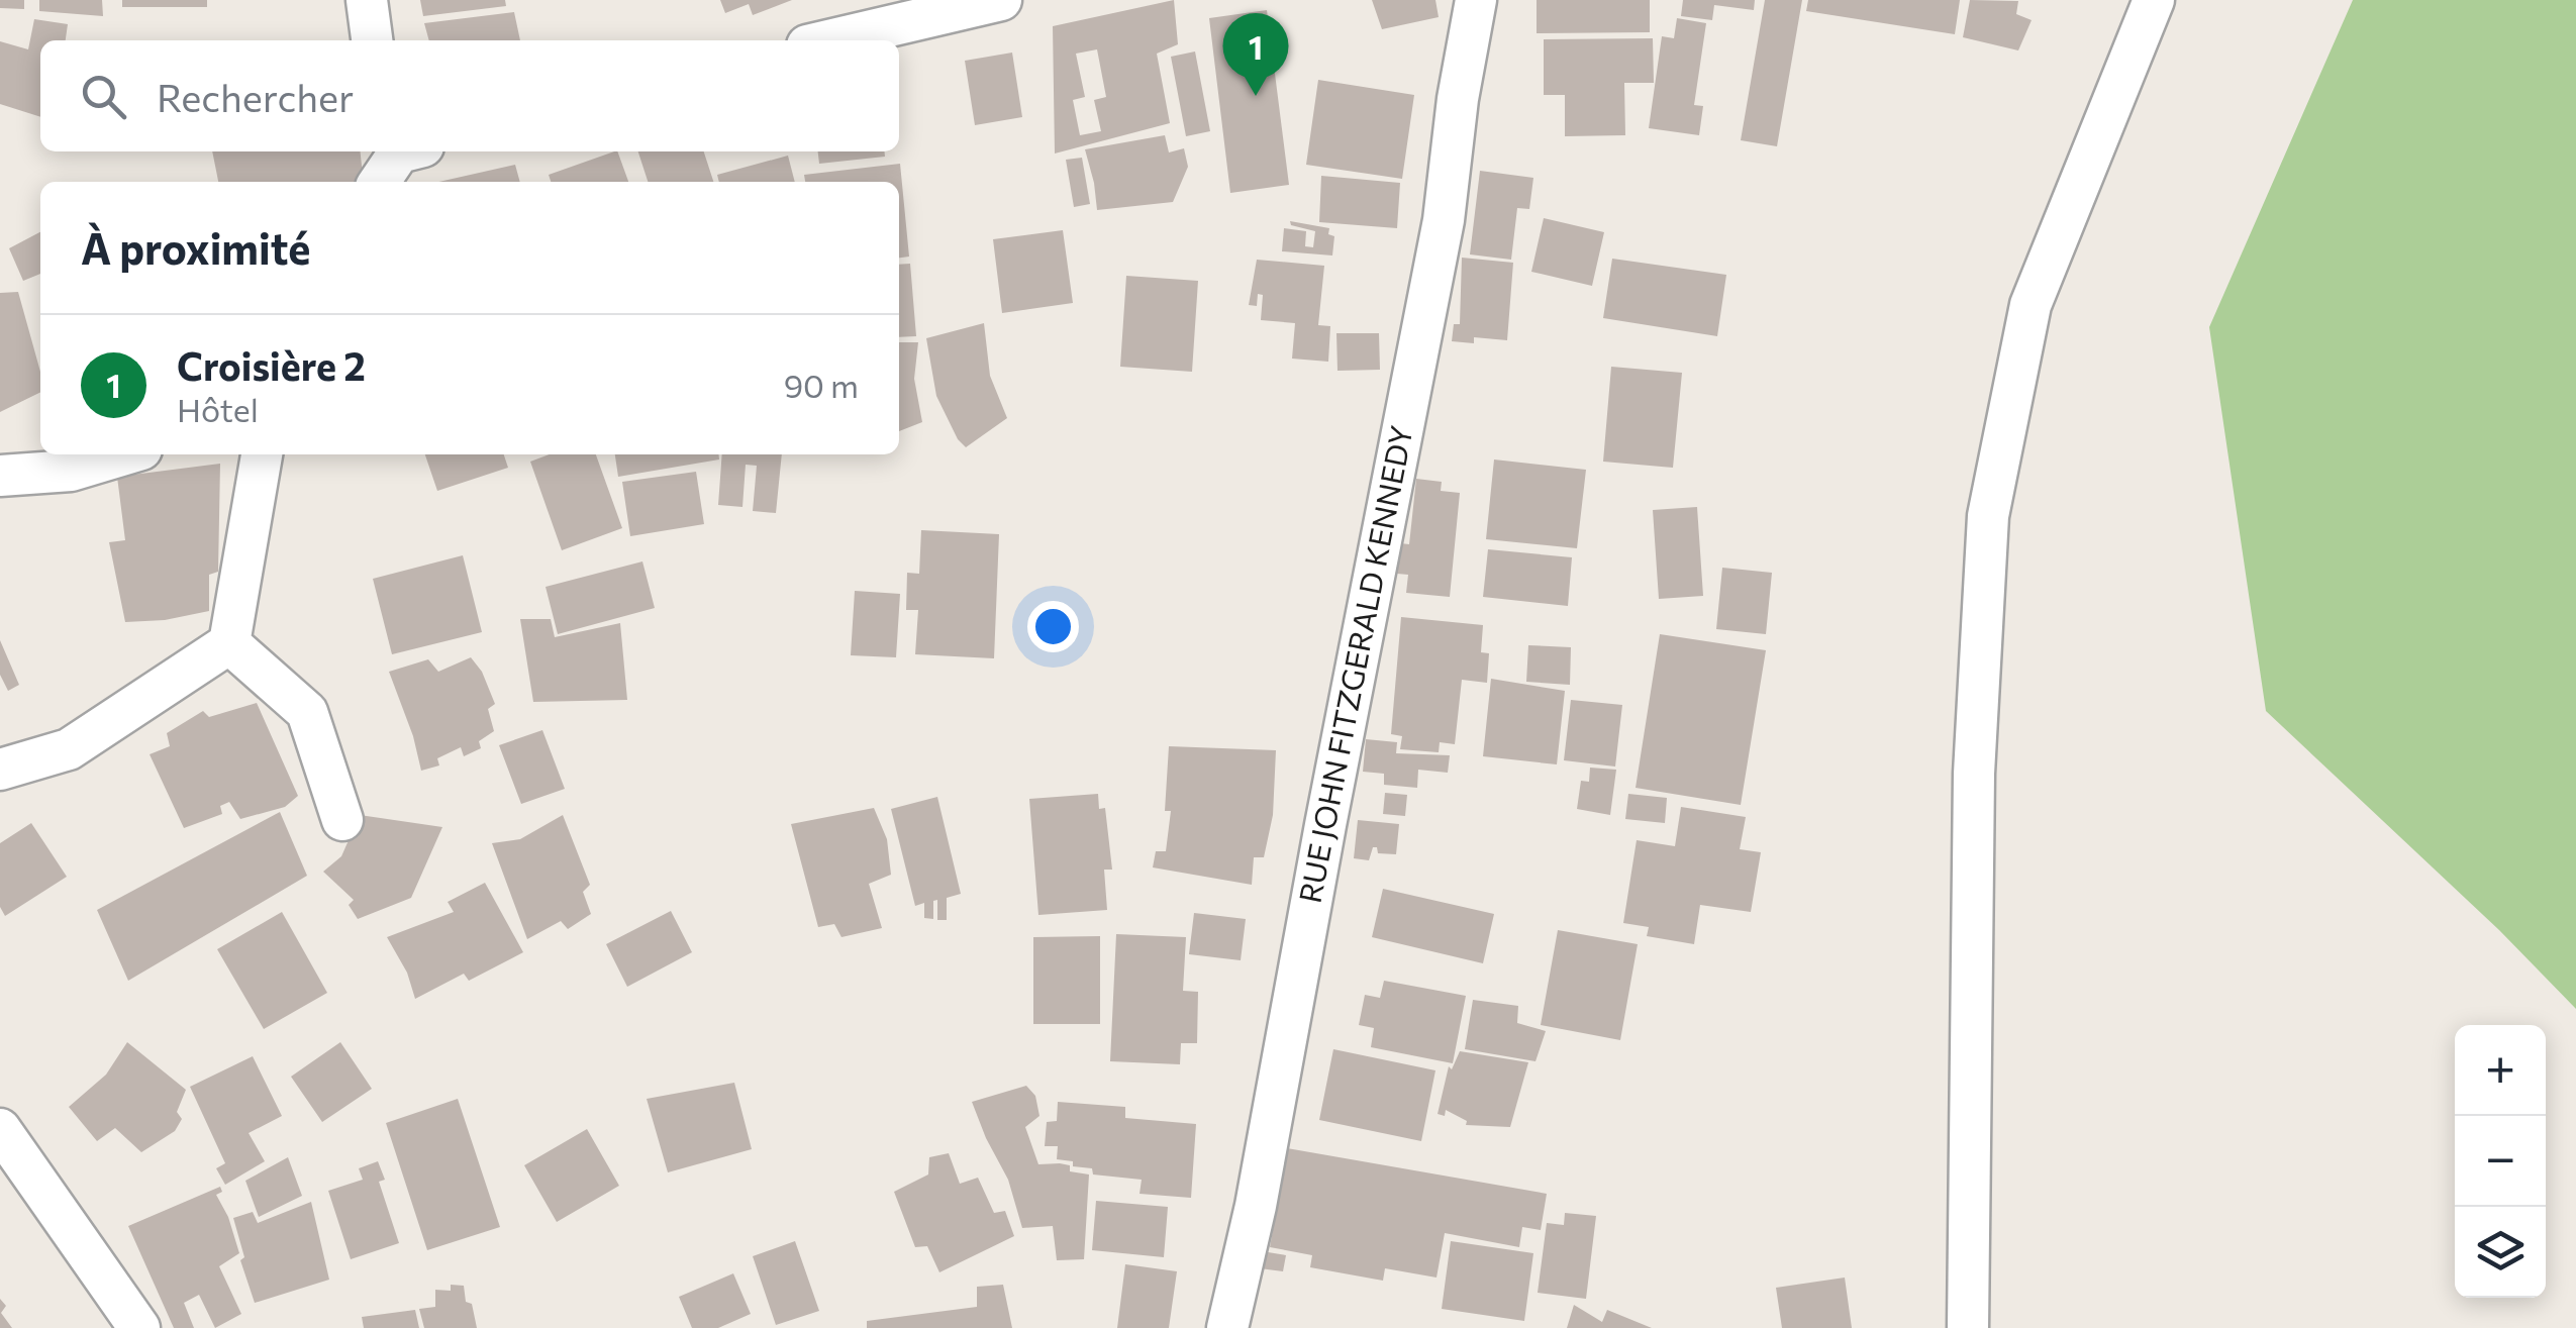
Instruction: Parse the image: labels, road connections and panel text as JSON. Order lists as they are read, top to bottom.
{
  "streets": {
    "street": ["RUE JOHN FITZGERALD KENNEDY"]
  },
  "page": {
    "pins": "1",
    "search": "Rechercher",
    "heading": "À proximité",
    "list": [
      {
        "mark": "1",
        "name": "Croisière 2",
        "note": "Hôtel",
        "value": "90 m"
      }
    ],
    "map_buttons": ["+", "−"]
  }
}
